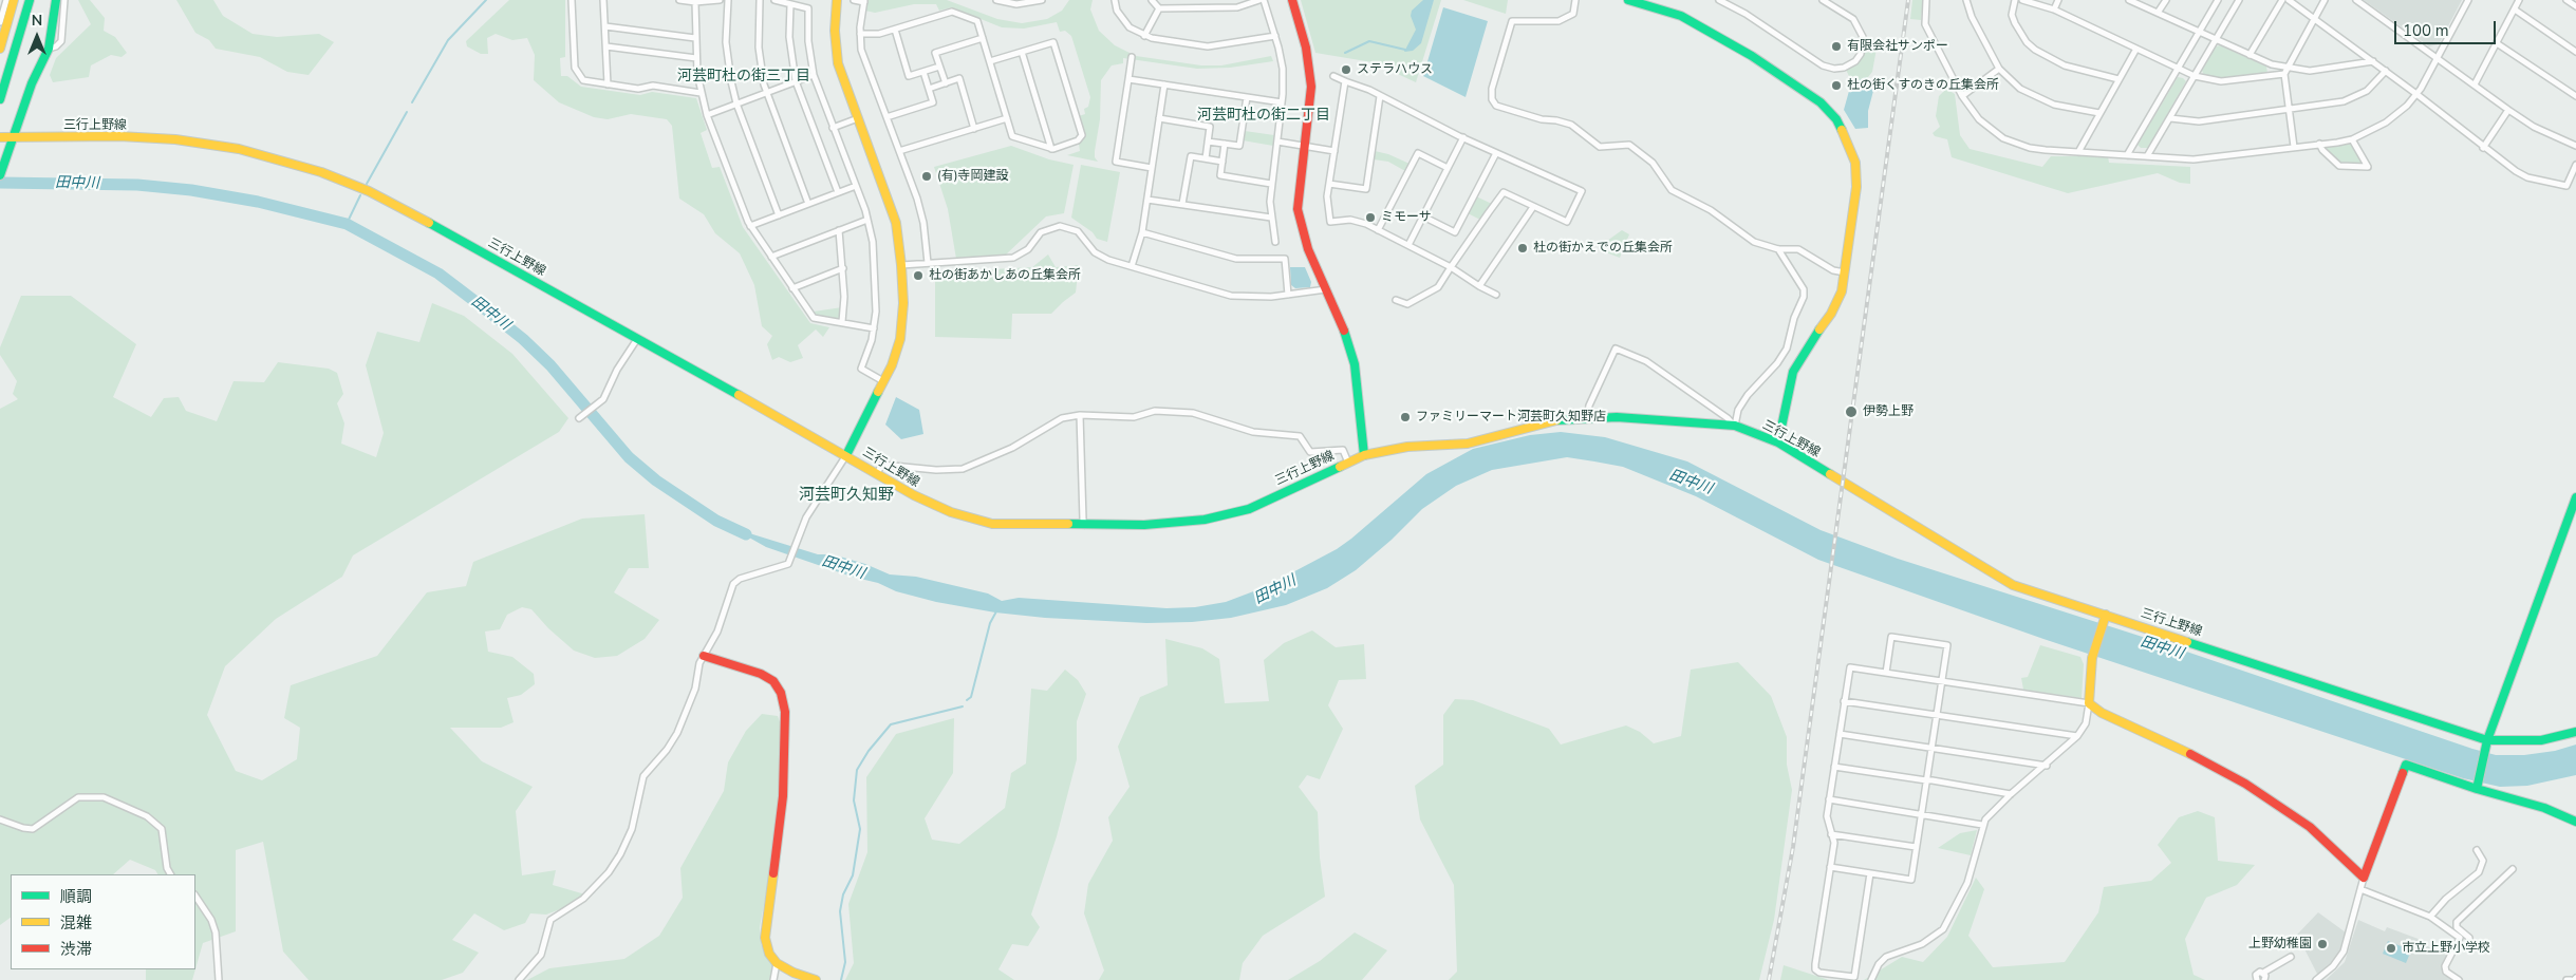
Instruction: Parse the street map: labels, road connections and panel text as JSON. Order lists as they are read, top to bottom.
{
  "streets": {
    "main road": ["三行上野線"]
  },
  "districts": ["河芸町杜の街三丁目", "河芸町杜の街二丁目", "河芸町久知野"],
  "water": ["田中川"],
  "places": [
    "有限会社サンポー",
    "ステラハウス",
    "杜の街くすのきの丘集会所",
    "(有)寺岡建設",
    "ミモーサ",
    "杜の街かえでの丘集会所",
    "杜の街あかしあの丘集会所",
    "伊勢上野",
    "ファミリーマート河芸町久知野店",
    "上野幼稚園",
    "市立上野小学校"
  ],
  "legend": ["順調", "混雑", "渋滞"],
  "scale_bar": "100 m",
  "north": "top"
}
